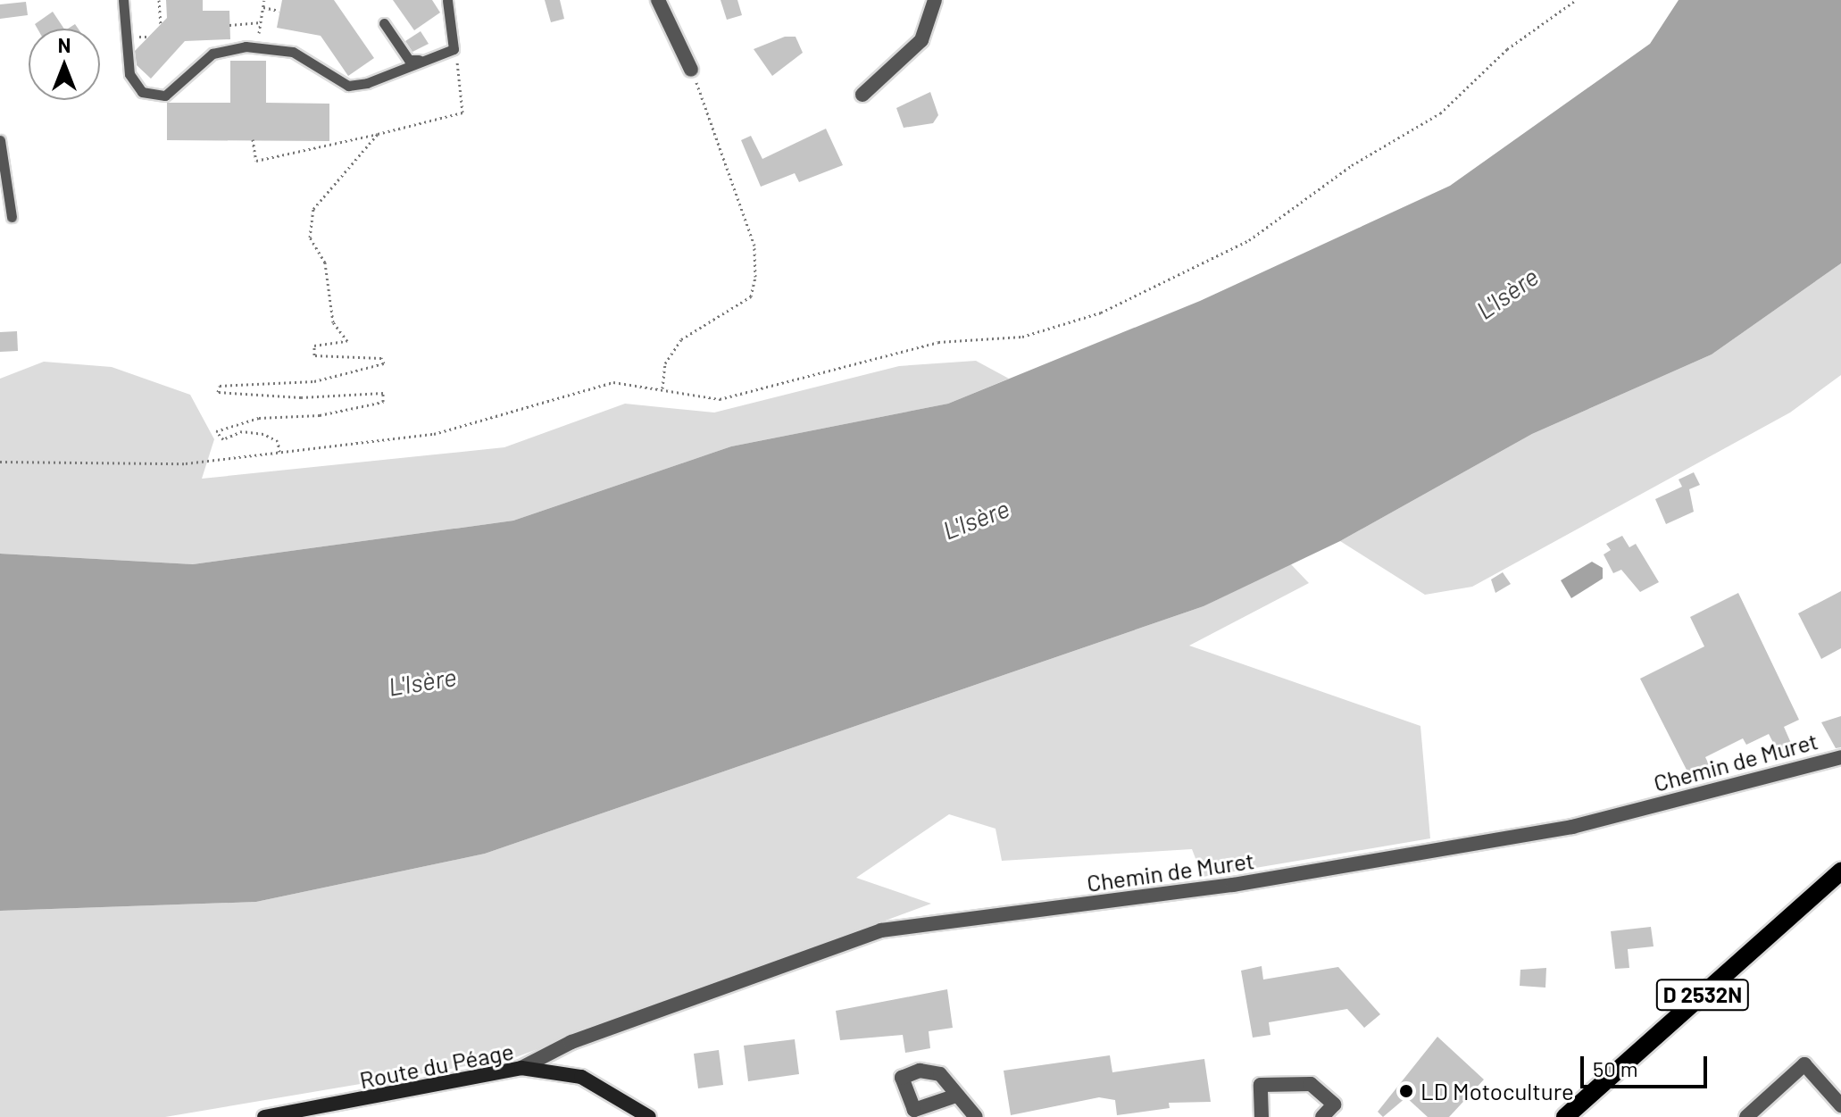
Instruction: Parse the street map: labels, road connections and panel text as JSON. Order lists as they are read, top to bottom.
{
  "streets": {
    "main road": ["D 2532N"],
    "street": ["Chemin de Muret", "Route du Péage"]
  },
  "crossings": [
    ["Chemin de Muret", "Route du Péage"]
  ],
  "water": ["L'Isère"],
  "places": ["LD Motoculture"],
  "scale_bar": "50 m",
  "north": "top"
}
